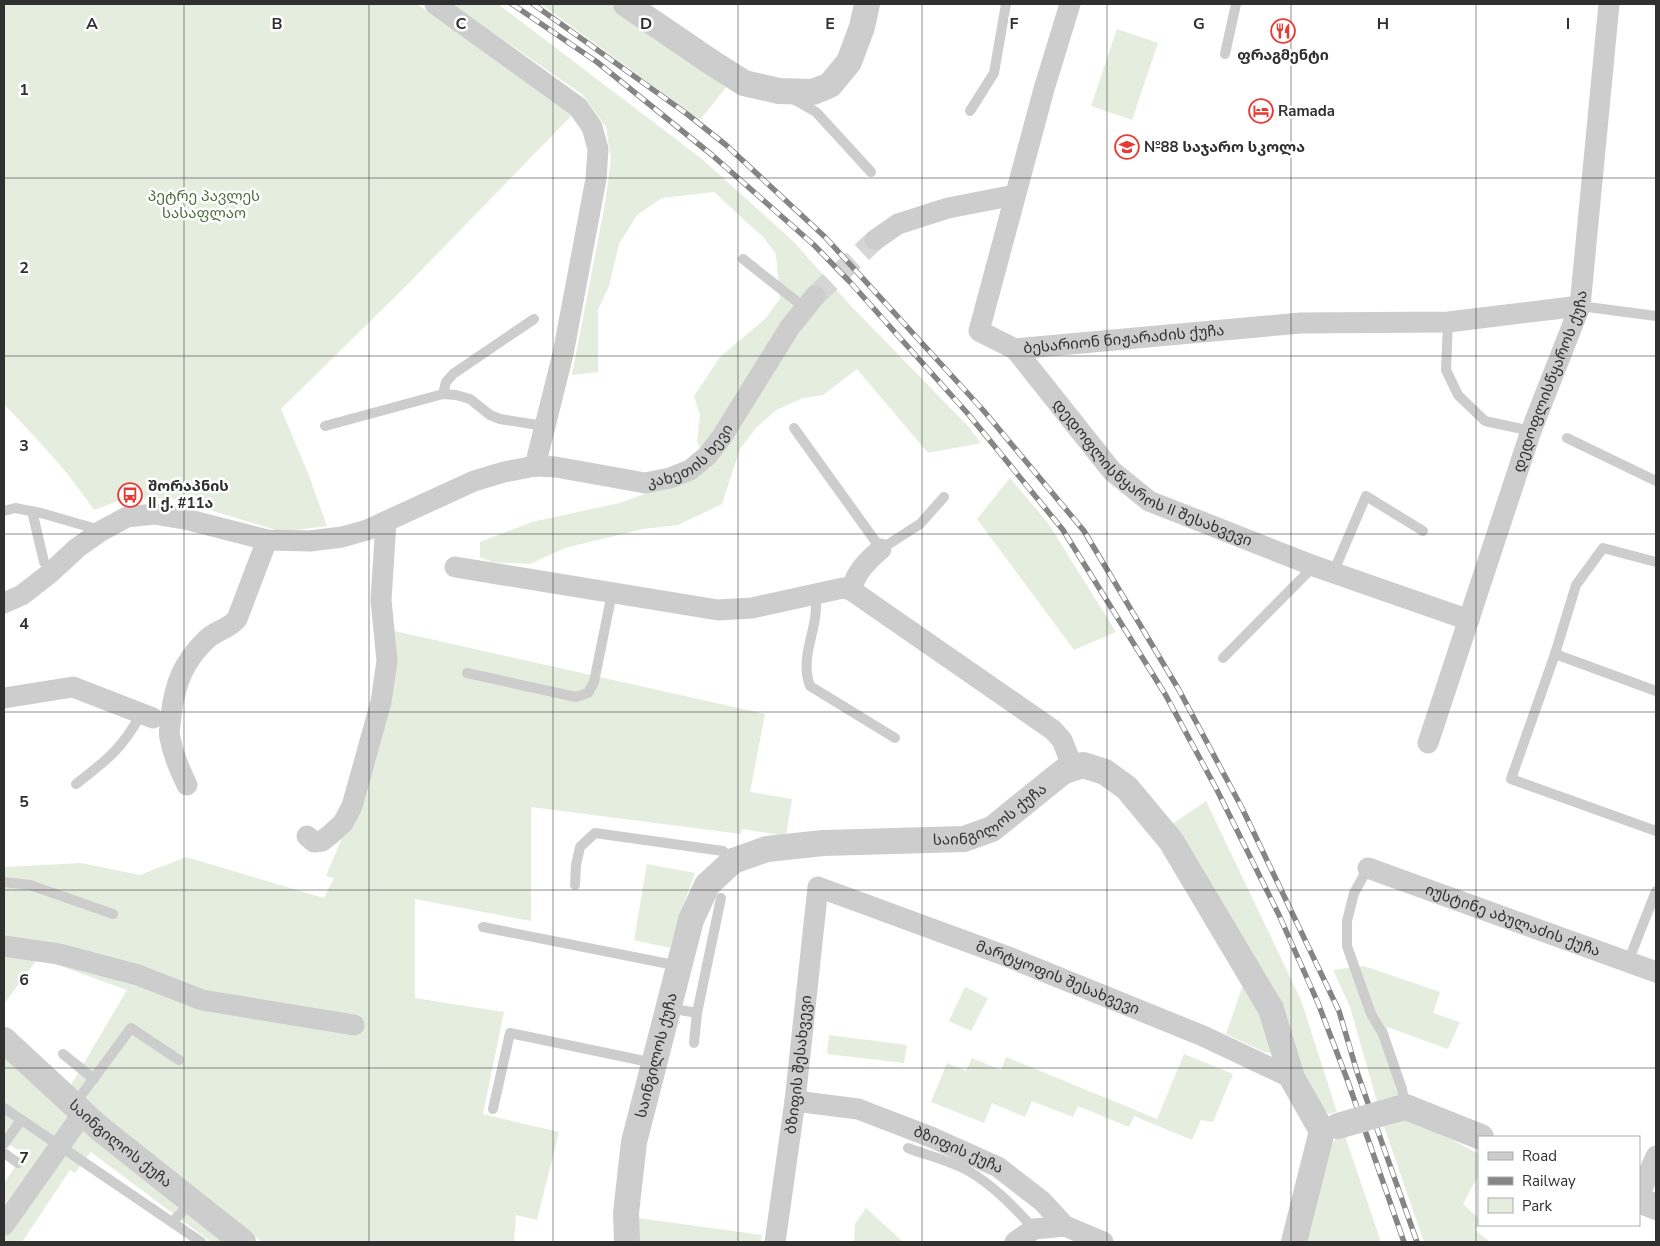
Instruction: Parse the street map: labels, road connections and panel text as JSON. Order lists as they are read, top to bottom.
{
  "streets": {
    "street": [
      "ბესარიონ ნიჟარაძის ქუჩა",
      "დედოფლისწყაროს ქუჩა",
      "კახეთის ხევი",
      "დედოფლისწყაროს II შესახვევი",
      "საინგილოს ქუჩა",
      "იუსტინე აბულაძის ქუჩა",
      "მარტყოფის შესახვევი",
      "ბზიფის შესახვევი",
      "ბზიფის ქუჩა"
    ]
  },
  "crossings": [
    ["ბესარიონ ნიჟარაძის ქუჩა", "დედოფლისწყაროს ქუჩა"],
    ["ბესარიონ ნიჟარაძის ქუჩა", "დედოფლისწყაროს II შესახვევი"],
    ["დედოფლისწყაროს ქუჩა", "დედოფლისწყაროს II შესახვევი"],
    ["მარტყოფის შესახვევი", "ბზიფის შესახვევი"],
    ["ბზიფის შესახვევი", "ბზიფის ქუჩა"]
  ],
  "parks": ["პეტრე პავლეს სასაფლაო"],
  "places": {
    "restaurant": ["ფრაგმენტი"],
    "hotel": ["Ramada"],
    "school or university": ["№88 საჯარო სკოლა"],
    "bus stop": ["შორაპნის II ქ. #11ა"]
  },
  "legend": ["Road", "Railway", "Park"],
  "grid": {
    "columns": [
      "A",
      "B",
      "C",
      "D",
      "E",
      "F",
      "G",
      "H",
      "I"
    ],
    "rows": [
      "1",
      "2",
      "3",
      "4",
      "5",
      "6",
      "7"
    ]
  }
}
